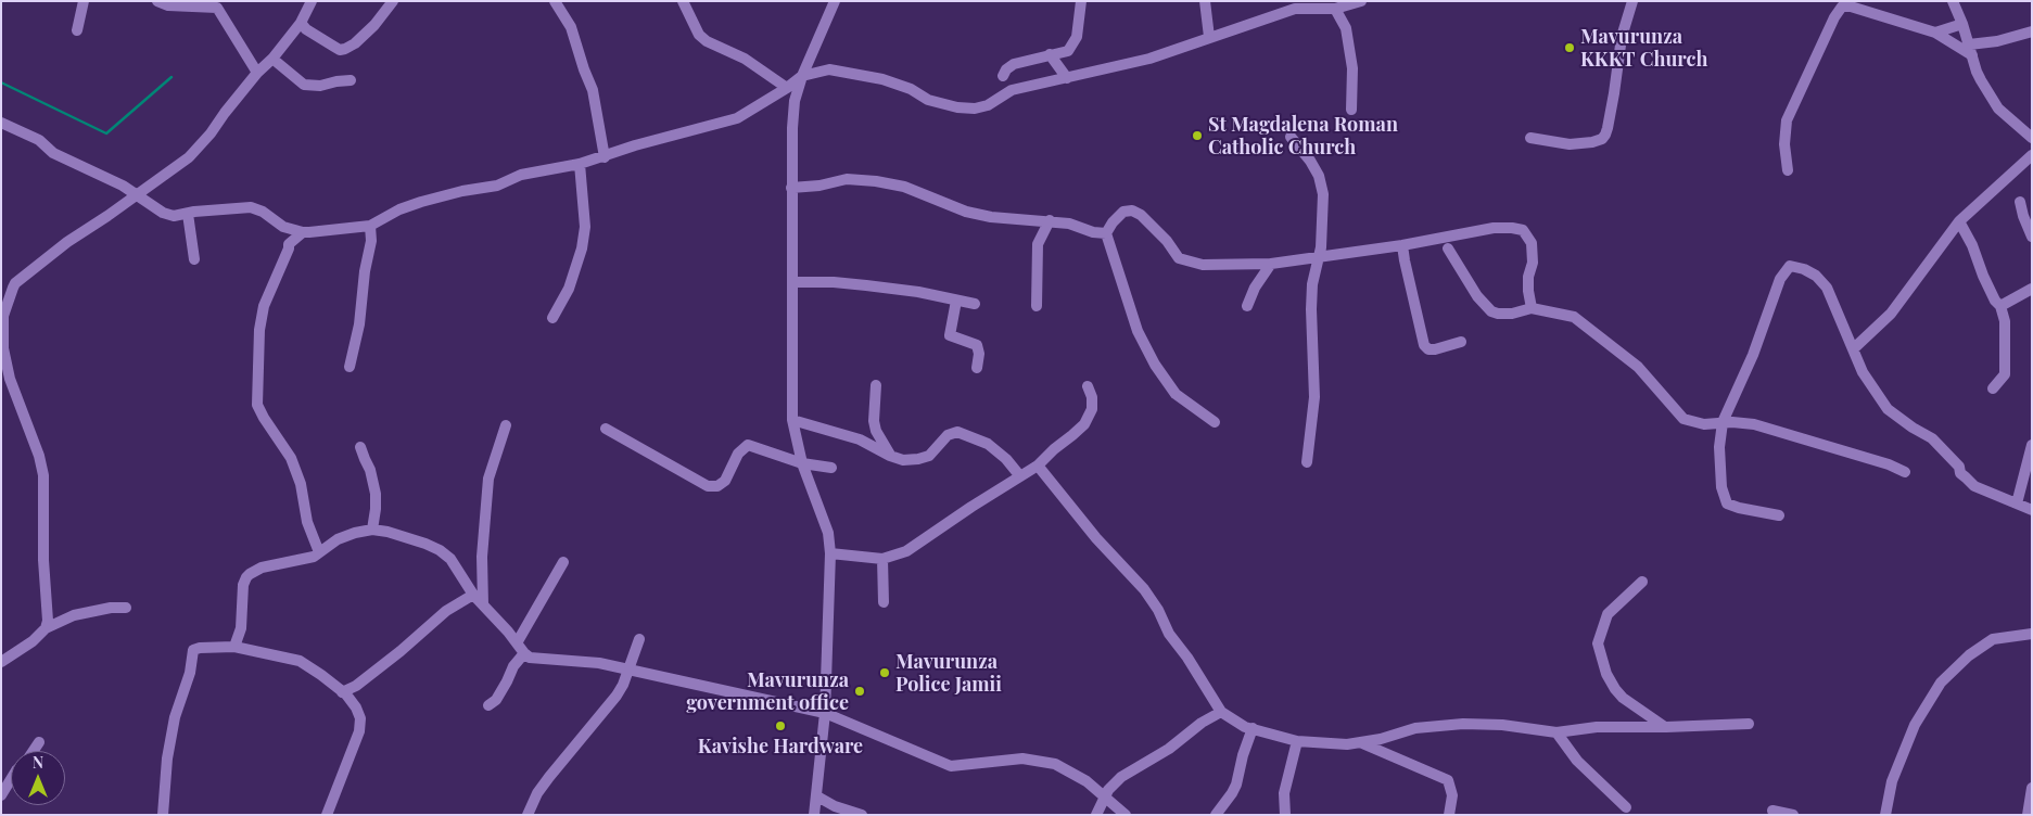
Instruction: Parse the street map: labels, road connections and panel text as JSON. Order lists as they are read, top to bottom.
{
  "places": [
    "Mavurunza KKKT Church",
    "St Magdalena Roman Catholic Church",
    "Mavurunza Police Jamii",
    "Mavurunza government office",
    "Kavishe Hardware"
  ],
  "north": "top"
}
